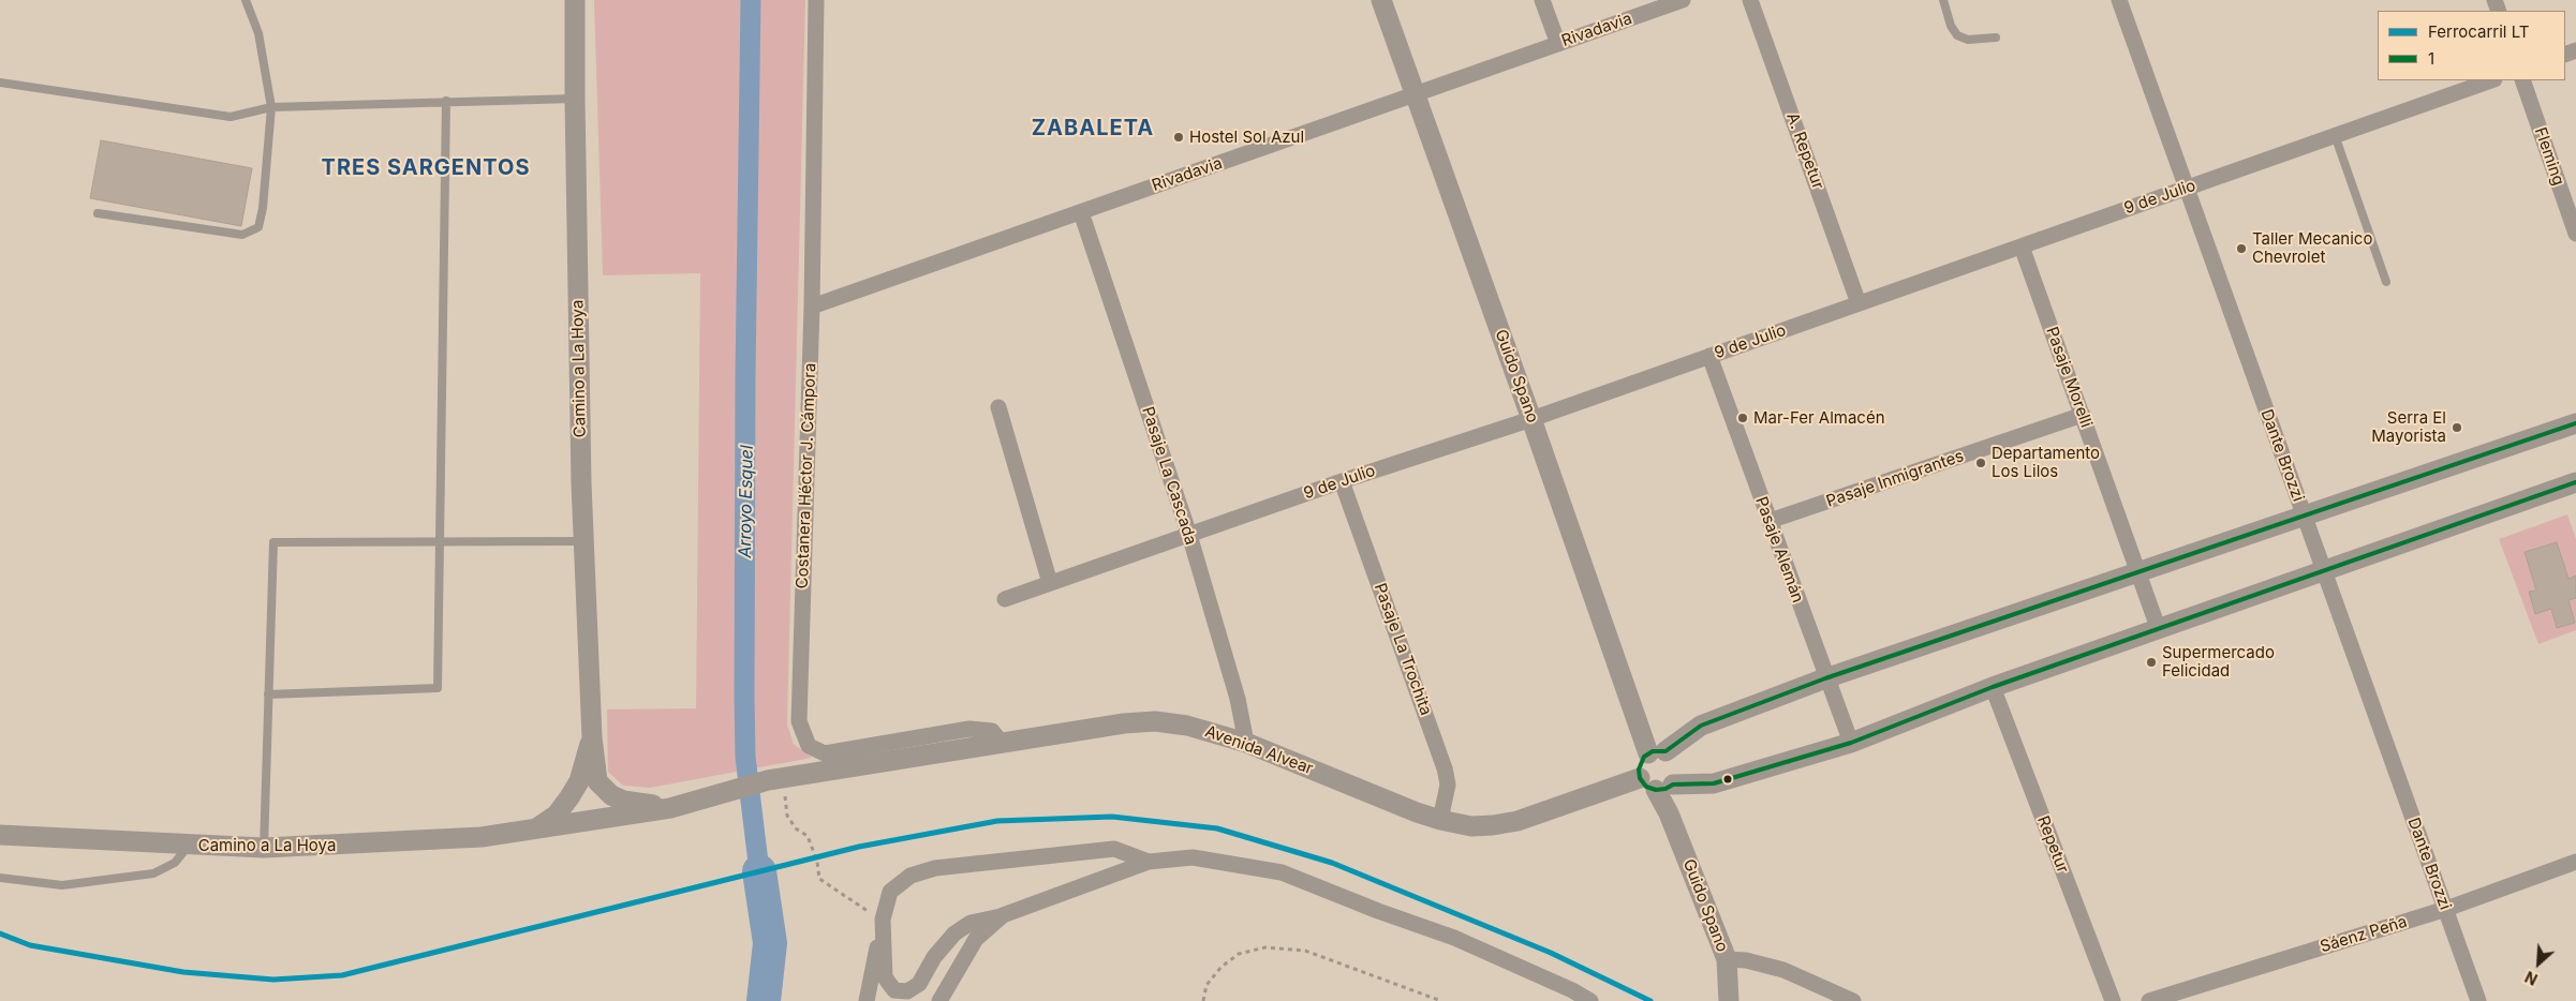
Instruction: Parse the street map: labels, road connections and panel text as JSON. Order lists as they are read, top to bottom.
{
  "streets": {
    "street": [
      "Rivadavia",
      "A. Repetur",
      "Fleming",
      "9 de Julio",
      "Camino a La Hoya",
      "Guido Spano",
      "Pasaje Morelli",
      "Dante Brozzi",
      "Costanera Héctor J. Cámpora",
      "Pasaje La Cascada",
      "Pasaje Inmigrantes",
      "Pasaje Alemán",
      "Pasaje La Trochita",
      "Avenida Alvear",
      "Repetur",
      "Sáenz Peña"
    ]
  },
  "crossings": [
    ["Rivadavia", "Guido Spano"],
    ["Rivadavia", "Costanera Héctor J. Cámpora"],
    ["Rivadavia", "Pasaje La Cascada"],
    ["A. Repetur", "9 de Julio"],
    ["9 de Julio", "Guido Spano"],
    ["9 de Julio", "Pasaje Morelli"],
    ["9 de Julio", "Dante Brozzi"],
    ["9 de Julio", "Pasaje La Cascada"],
    ["9 de Julio", "Pasaje Alemán"],
    ["9 de Julio", "Pasaje La Trochita"],
    ["Camino a La Hoya", "Avenida Alvear"],
    ["Guido Spano", "Avenida Alvear"],
    ["Pasaje Morelli", "Pasaje Inmigrantes"],
    ["Pasaje Morelli", "Avenida Alvear"],
    ["Dante Brozzi", "Avenida Alvear"],
    ["Dante Brozzi", "Sáenz Peña"],
    ["Costanera Héctor J. Cámpora", "Avenida Alvear"],
    ["Pasaje La Cascada", "Avenida Alvear"],
    ["Pasaje Inmigrantes", "Pasaje Alemán"],
    ["Pasaje Alemán", "Avenida Alvear"],
    ["Pasaje La Trochita", "Avenida Alvear"],
    ["Avenida Alvear", "Repetur"]
  ],
  "districts": ["ZABALETA", "TRES SARGENTOS"],
  "water": ["Arroyo Esquel"],
  "places": [
    "Hostel Sol Azul",
    "Taller Mecanico Chevrolet",
    "Mar-Fer Almacén",
    "Serra El Mayorista",
    "Departamento Los Lilos",
    "Supermercado Felicidad"
  ],
  "lines": ["transit line 1", "rail line LT"],
  "legend": ["Ferrocarril LT", "1"],
  "north": "bottom left"
}
